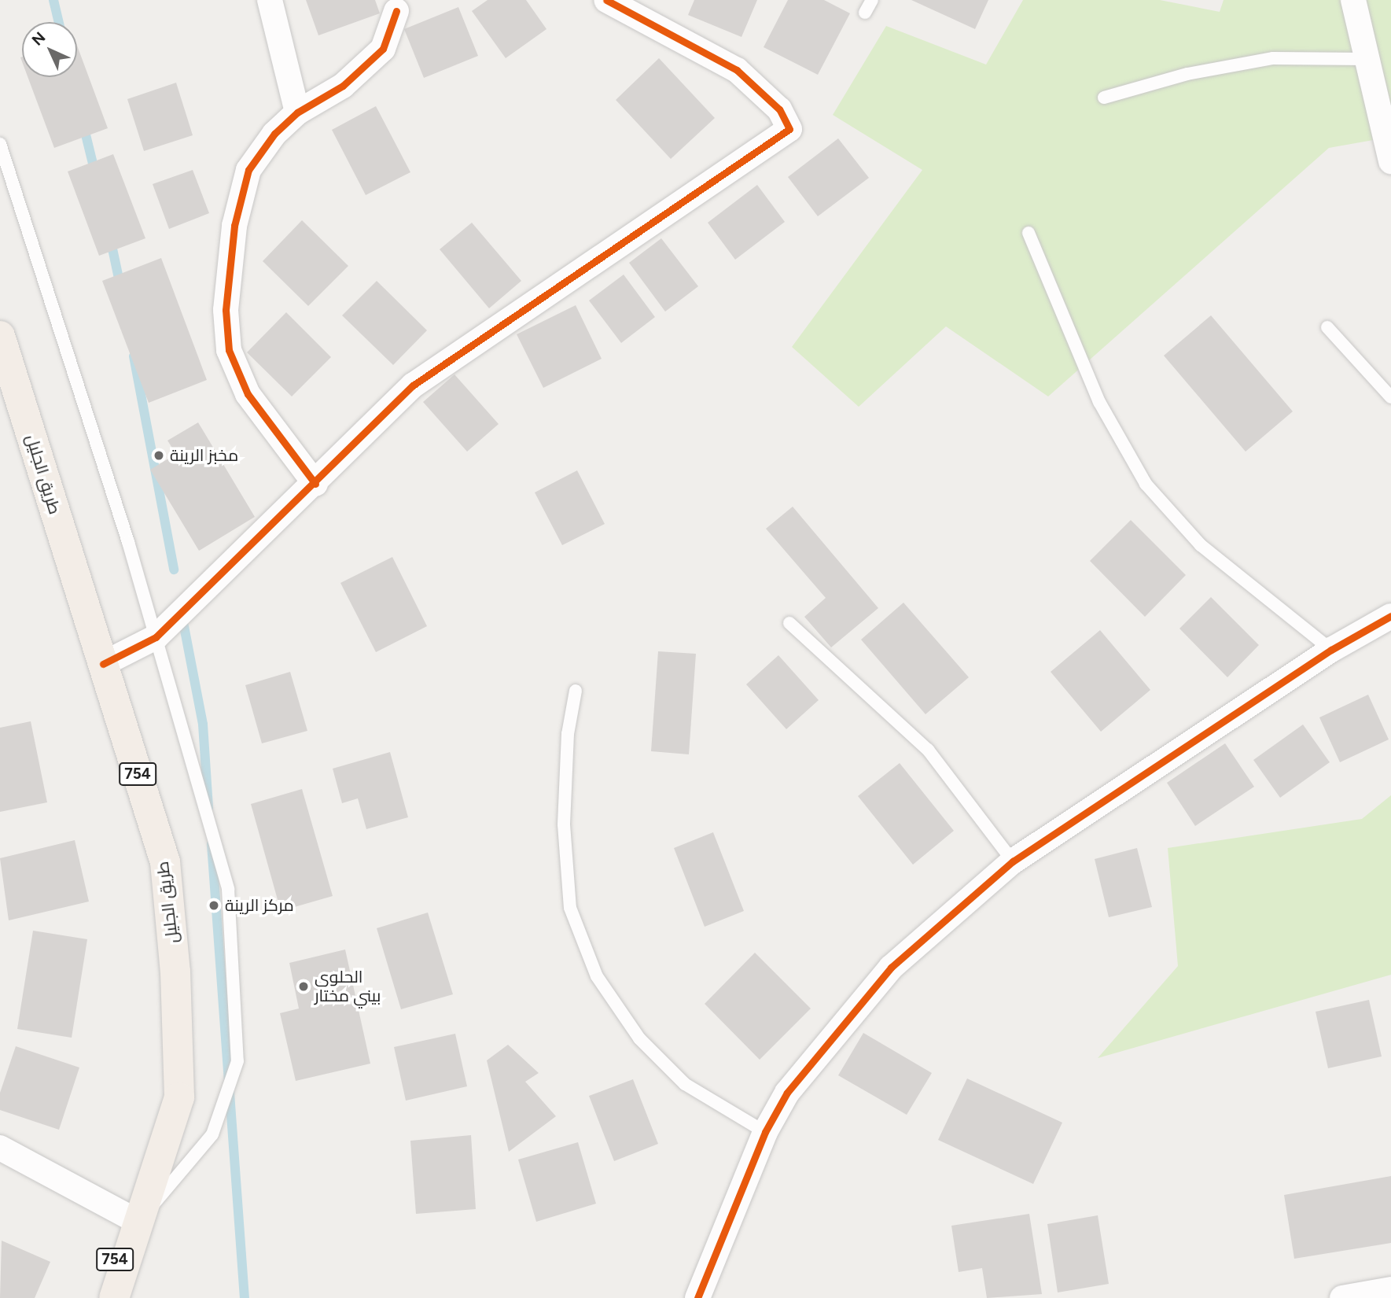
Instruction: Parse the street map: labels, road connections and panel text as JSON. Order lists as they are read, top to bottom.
{
  "streets": {
    "main road": ["طريق الجليل", "754"]
  },
  "places": ["مخبز الرينة", "مركز الرينة", "الحلوى بيني مختار"],
  "north": "top left"
}
